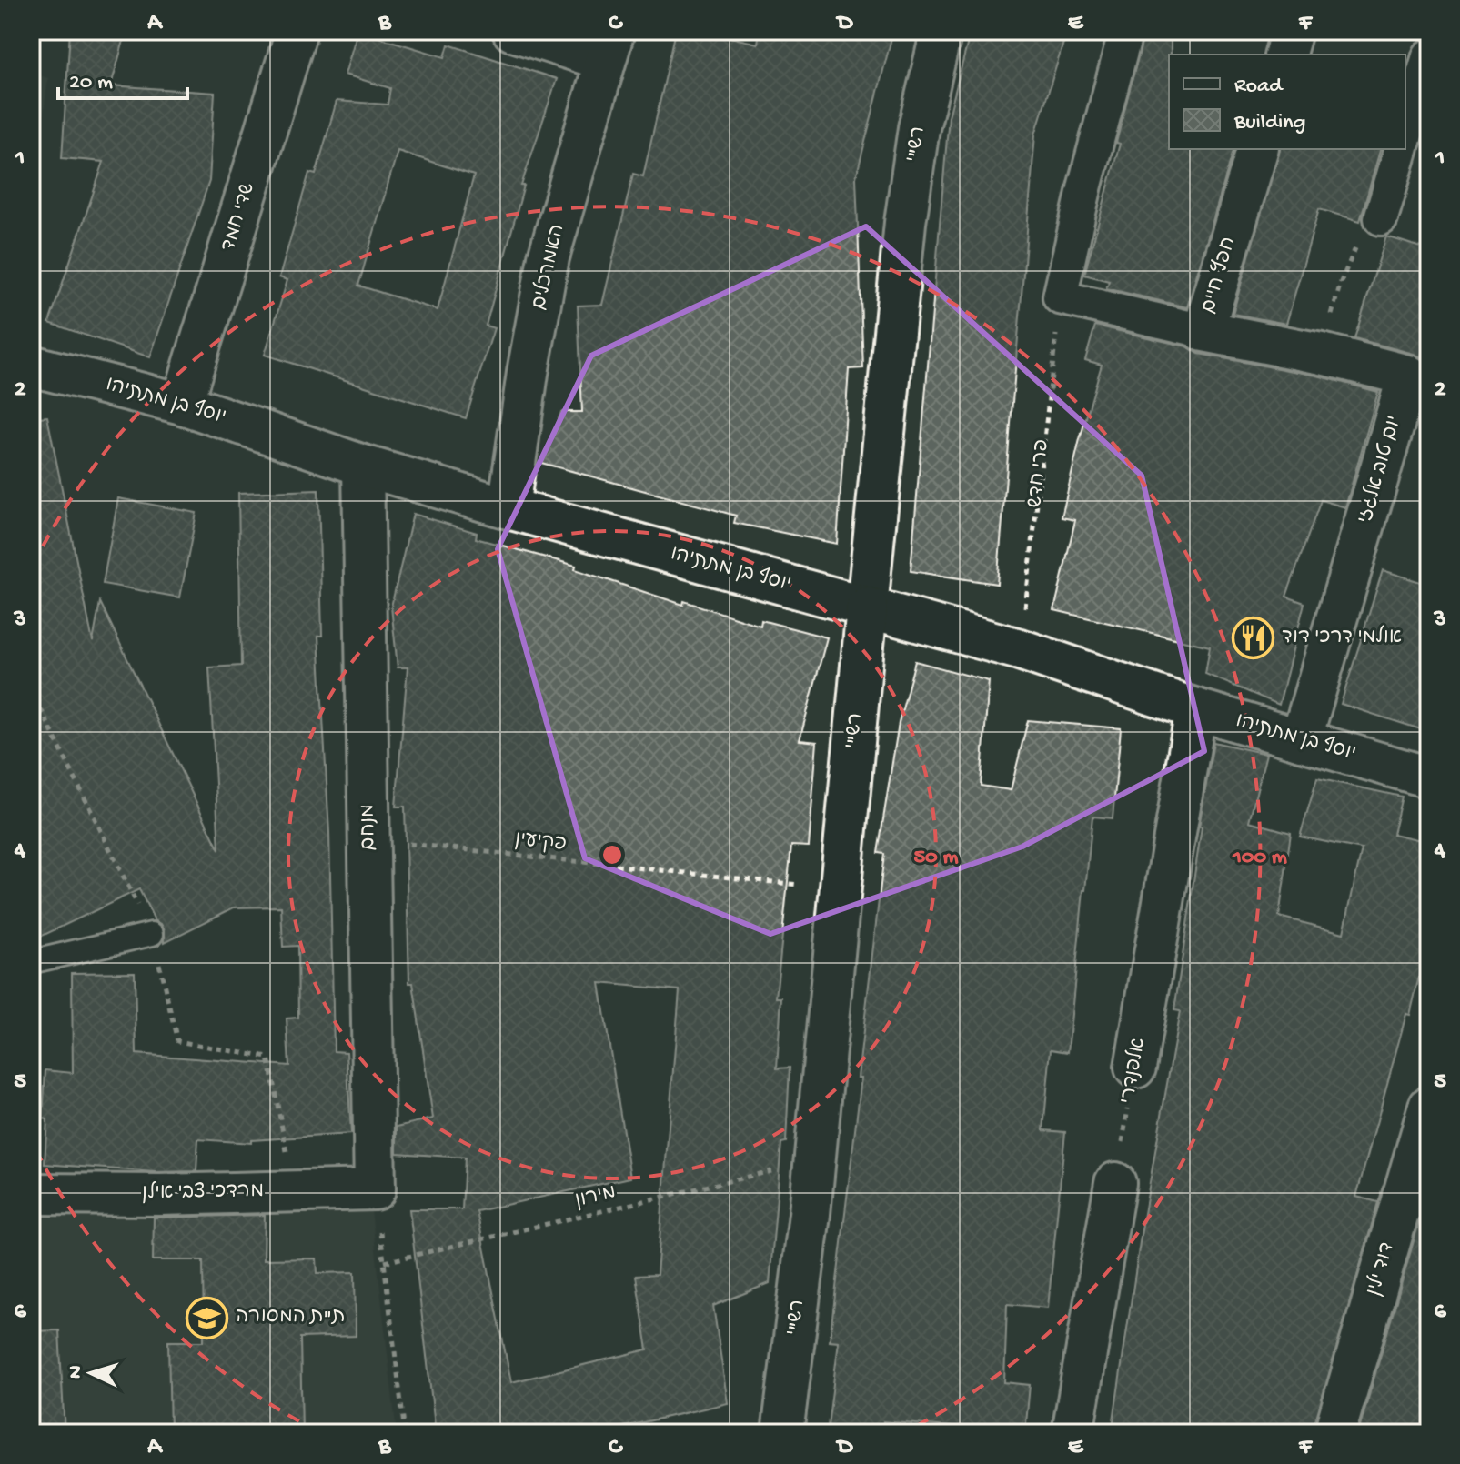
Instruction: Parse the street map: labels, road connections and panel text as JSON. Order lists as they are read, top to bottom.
{
  "streets": {
    "street": [
      "רש\"י",
      "שדי חמד",
      "האמרכלים",
      "חפץ חיים",
      "יוסף בן מתתיהו",
      "יום טוב אלגזי",
      "מנחם",
      "אלפנדרי",
      "מרדכי צבי אילן",
      "דוד ילין"
    ],
    "path": ["פרי חדש", "פקיעין", "מירון"]
  },
  "crossings": [
    ["רש\"י", "יוסף בן מתתיהו"],
    ["רש\"י", "פקיעין"],
    ["רש\"י", "מירון"],
    ["שדי חמד", "יוסף בן מתתיהו"],
    ["האמרכלים", "יוסף בן מתתיהו"],
    ["חפץ חיים", "יום טוב אלגזי"],
    ["יוסף בן מתתיהו", "יום טוב אלגזי"],
    ["יוסף בן מתתיהו", "פרי חדש"],
    ["יוסף בן מתתיהו", "מנחם"],
    ["יוסף בן מתתיהו", "אלפנדרי"],
    ["מנחם", "פקיעין"],
    ["מנחם", "מרדכי צבי אילן"]
  ],
  "places": {
    "restaurant": ["אולמי דרכי דוד"],
    "school or university": ["ת\"ת המסורה"]
  },
  "legend": ["Road", "Building"],
  "scale_bar": "20 m",
  "north": "left",
  "grid": {
    "columns": [
      "A",
      "B",
      "C",
      "D",
      "E",
      "F"
    ],
    "rows": [
      "1",
      "2",
      "3",
      "4",
      "5",
      "6"
    ]
  },
  "rings": ["50 m", "100 m"]
}
